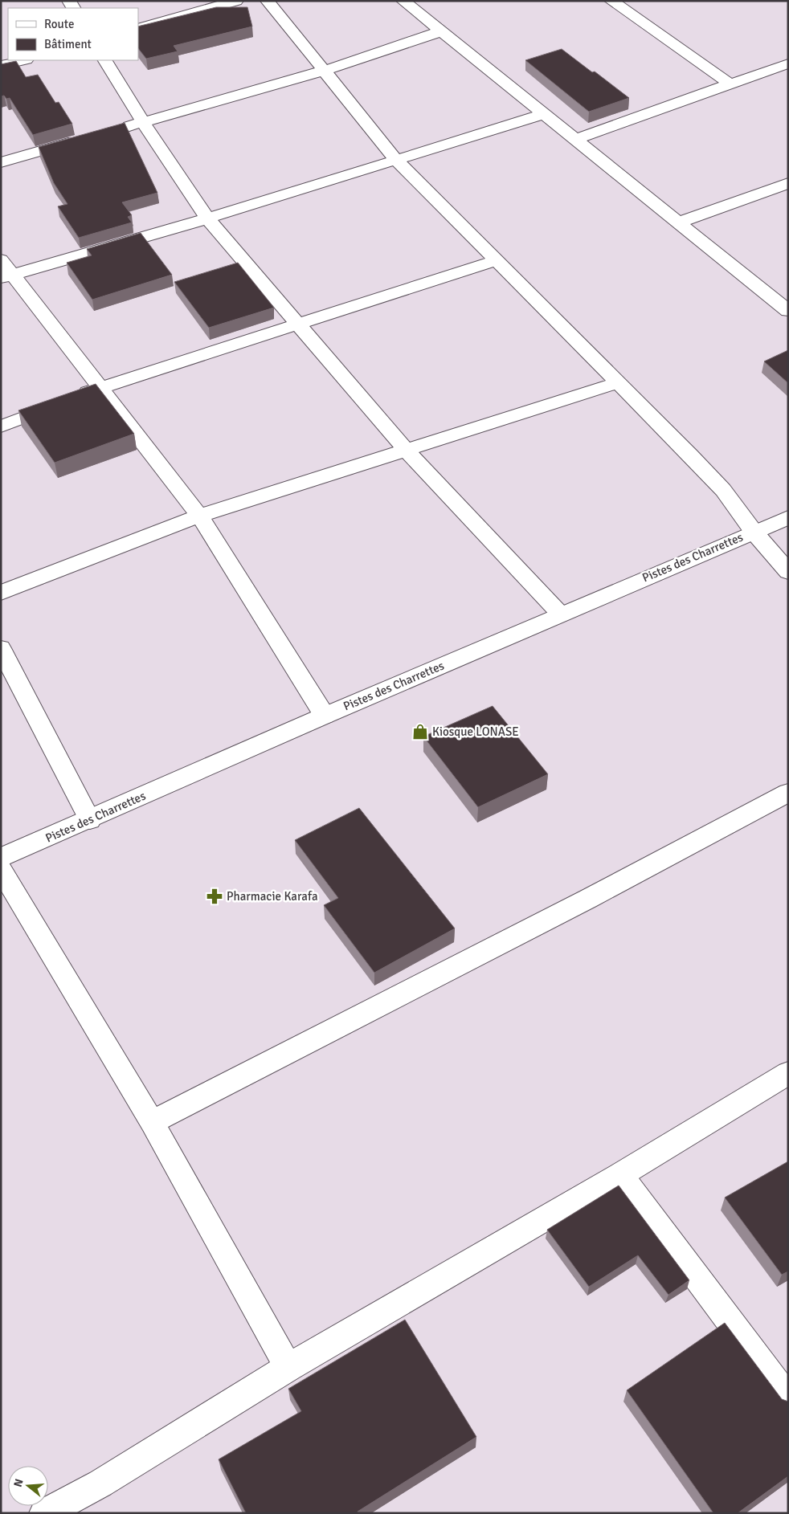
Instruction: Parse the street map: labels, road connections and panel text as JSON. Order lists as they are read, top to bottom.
{
  "streets": {
    "street": ["Pistes des Charrettes"]
  },
  "places": {
    "shop": ["Kiosque LONASE"],
    "pharmacy": ["Pharmacie Karafa"]
  },
  "legend": ["Route", "Bâtiment"],
  "north": "left"
}
